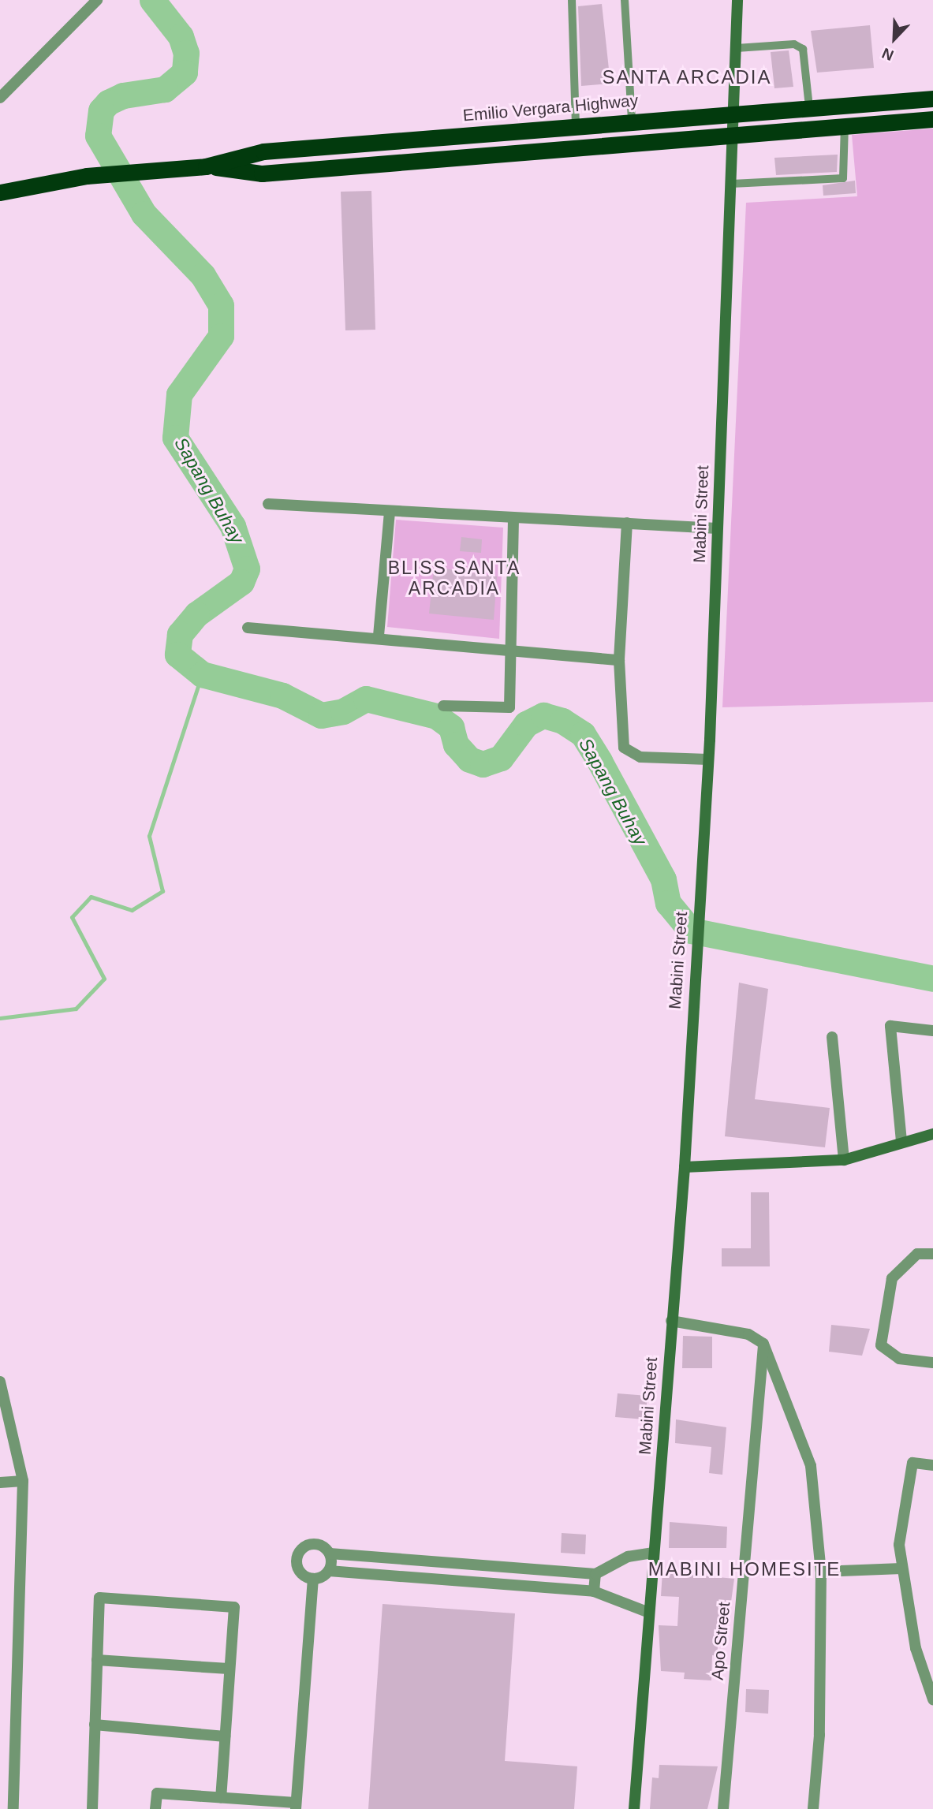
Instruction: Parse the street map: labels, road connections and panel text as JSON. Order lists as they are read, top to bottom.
{
  "streets": {
    "highway": ["Emilio Vergara Highway"],
    "main road": ["Mabini Street"],
    "street": ["Apo Street"]
  },
  "crossings": [
    ["Emilio Vergara Highway", "Mabini Street"]
  ],
  "districts": ["SANTA ARCADIA", "BLISS SANTA ARCADIA", "MABINI HOMESITE"],
  "water": ["Sapang Buhay"],
  "north": "bottom left"
}
